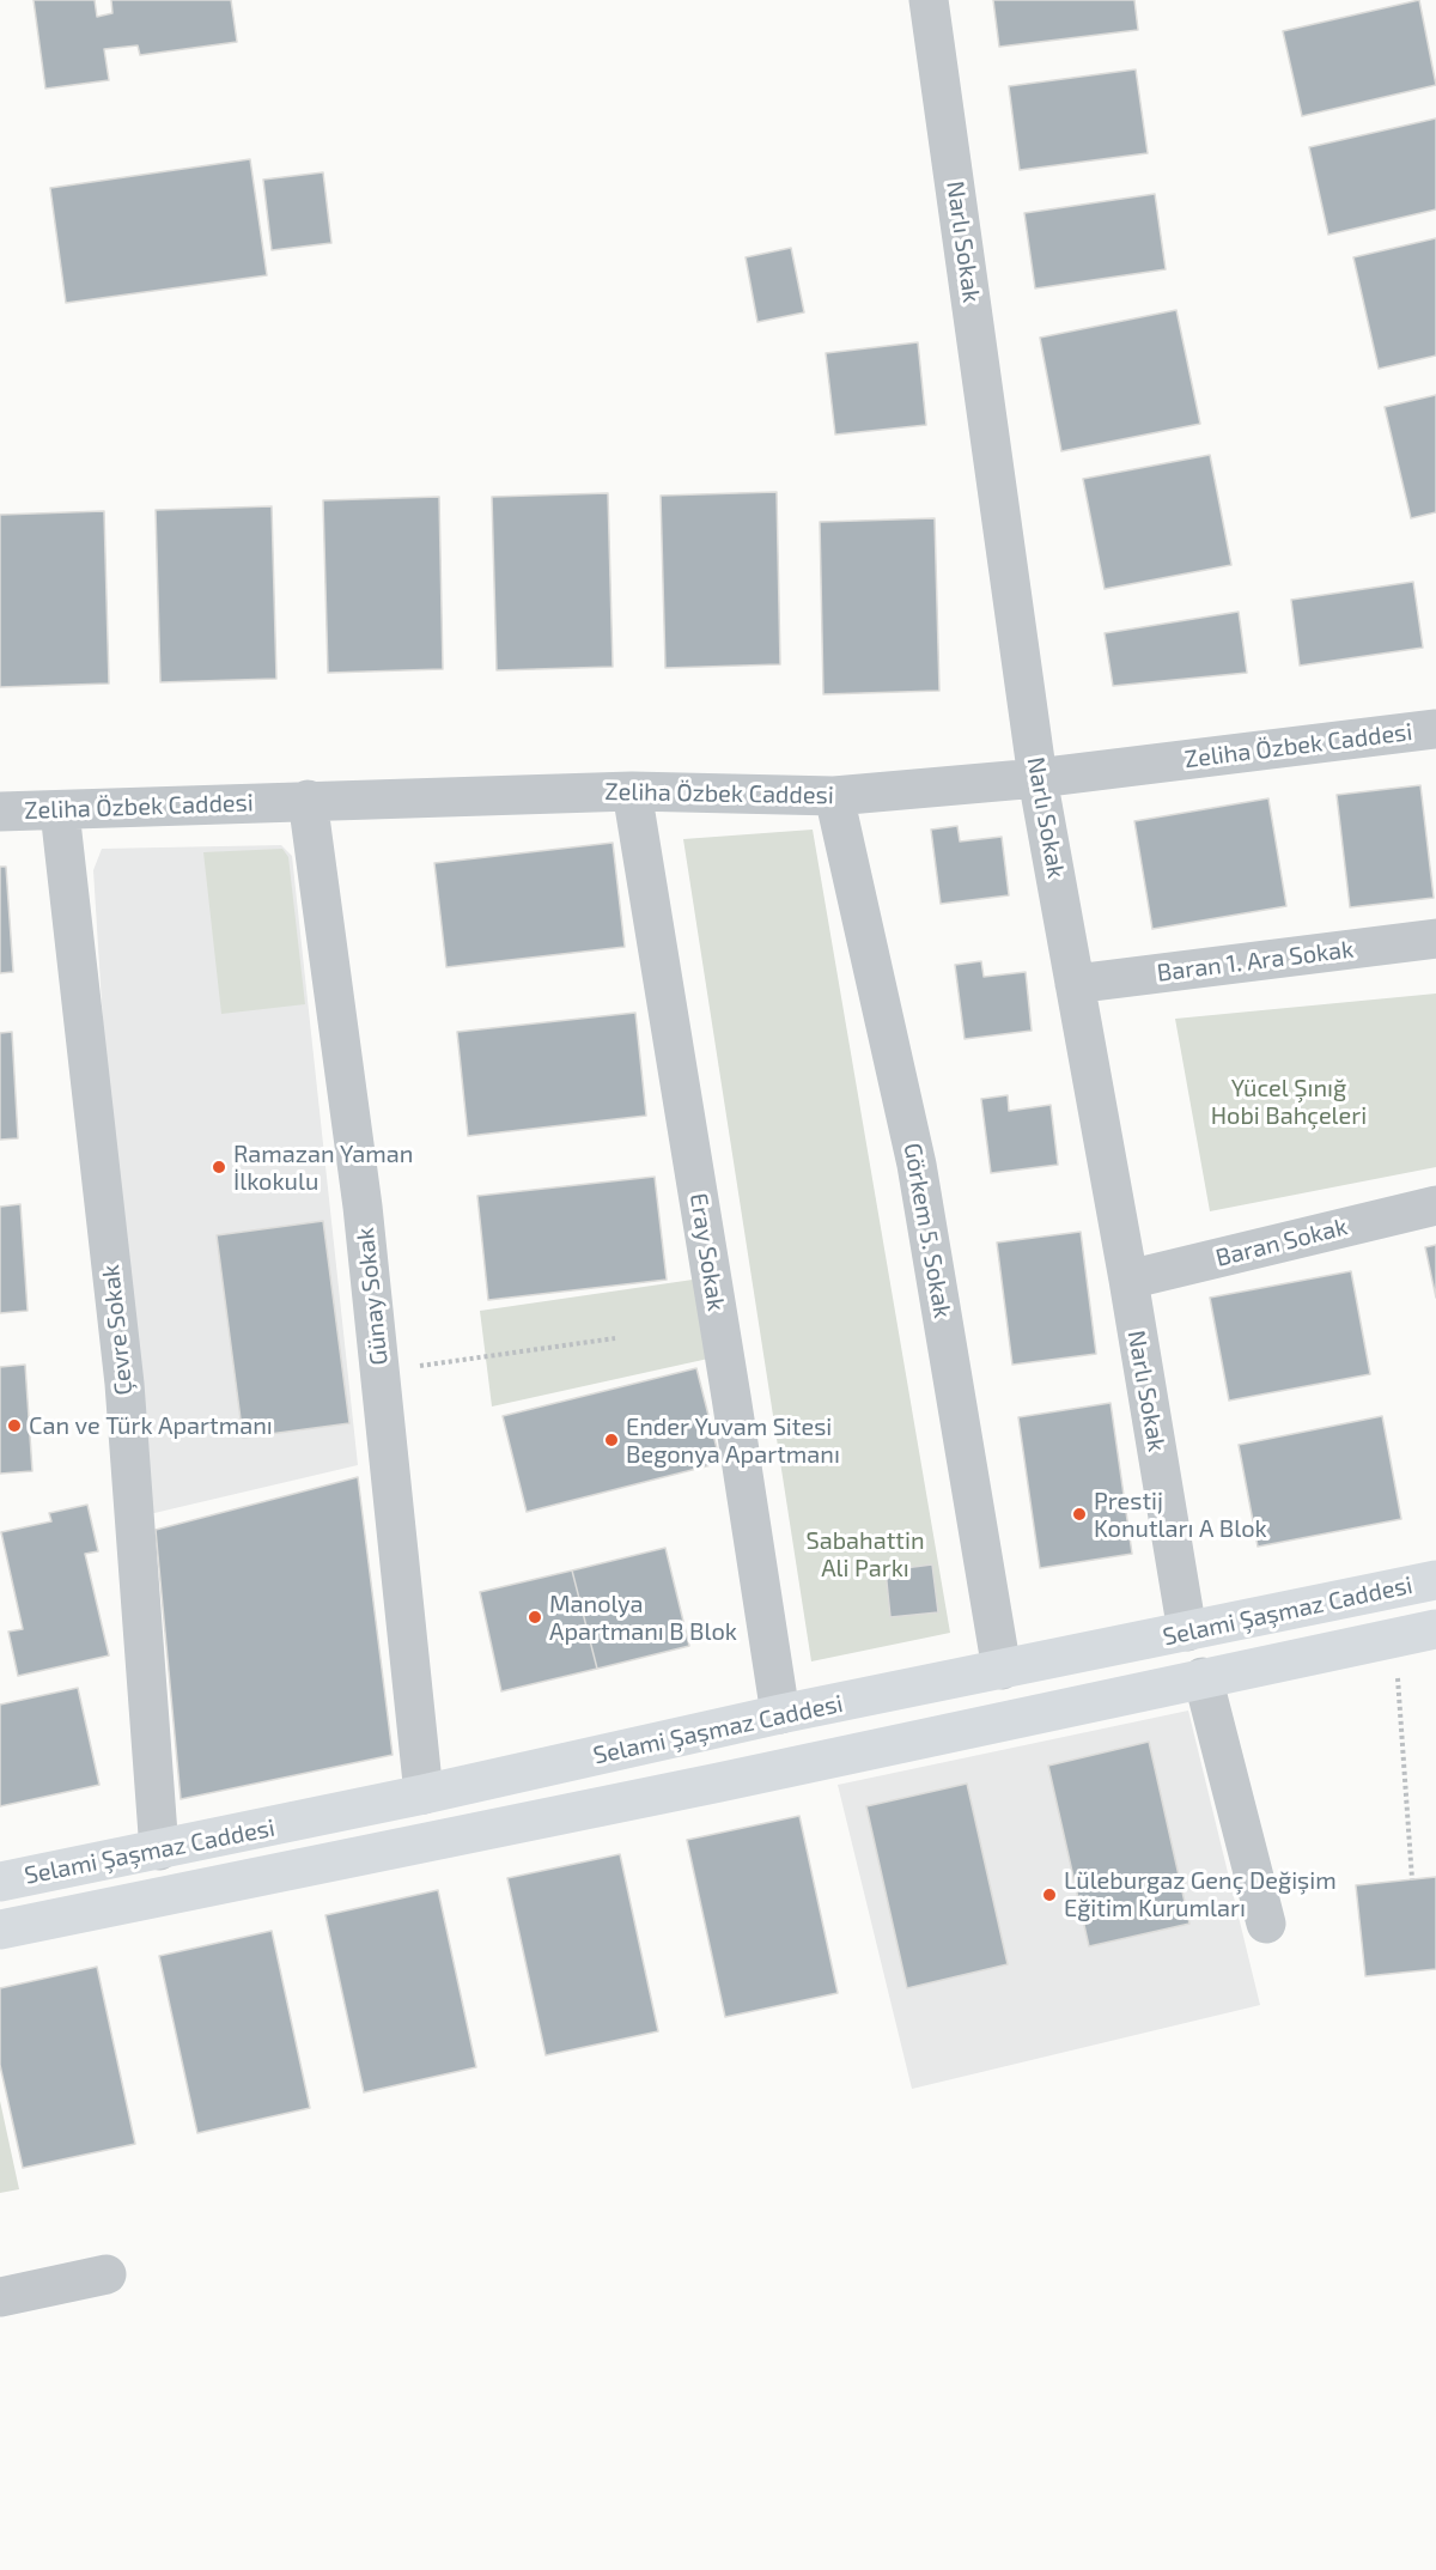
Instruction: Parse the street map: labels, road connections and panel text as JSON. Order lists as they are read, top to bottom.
{
  "streets": {
    "main road": ["Selami Şaşmaz Caddesi"],
    "street": [
      "Narlı Sokak",
      "Zeliha Özbek Caddesi",
      "Baran 1. Ara Sokak",
      "Görkem 5. Sokak",
      "Baran Sokak",
      "Eray Sokak",
      "Günay Sokak",
      "Çevre Sokak"
    ]
  },
  "crossings": [
    ["Narlı Sokak", "Zeliha Özbek Caddesi"],
    ["Narlı Sokak", "Baran 1. Ara Sokak"],
    ["Narlı Sokak", "Baran Sokak"],
    ["Narlı Sokak", "Selami Şaşmaz Caddesi"],
    ["Zeliha Özbek Caddesi", "Görkem 5. Sokak"],
    ["Zeliha Özbek Caddesi", "Eray Sokak"],
    ["Zeliha Özbek Caddesi", "Günay Sokak"],
    ["Zeliha Özbek Caddesi", "Çevre Sokak"],
    ["Görkem 5. Sokak", "Selami Şaşmaz Caddesi"],
    ["Eray Sokak", "Selami Şaşmaz Caddesi"],
    ["Günay Sokak", "Selami Şaşmaz Caddesi"],
    ["Çevre Sokak", "Selami Şaşmaz Caddesi"]
  ],
  "parks": ["Yücel Şınığ Hobi Bahçeleri", "Sabahattin Ali Parkı"],
  "places": [
    "Ramazan Yaman İlkokulu",
    "Can ve Türk Apartmanı",
    "Ender Yuvam Sitesi Begonya Apartmanı",
    "Prestij Konutları A Blok",
    "Manolya Apartmanı B Blok",
    "Lüleburgaz Genç Değişim Eğitim Kurumları"
  ]
}
